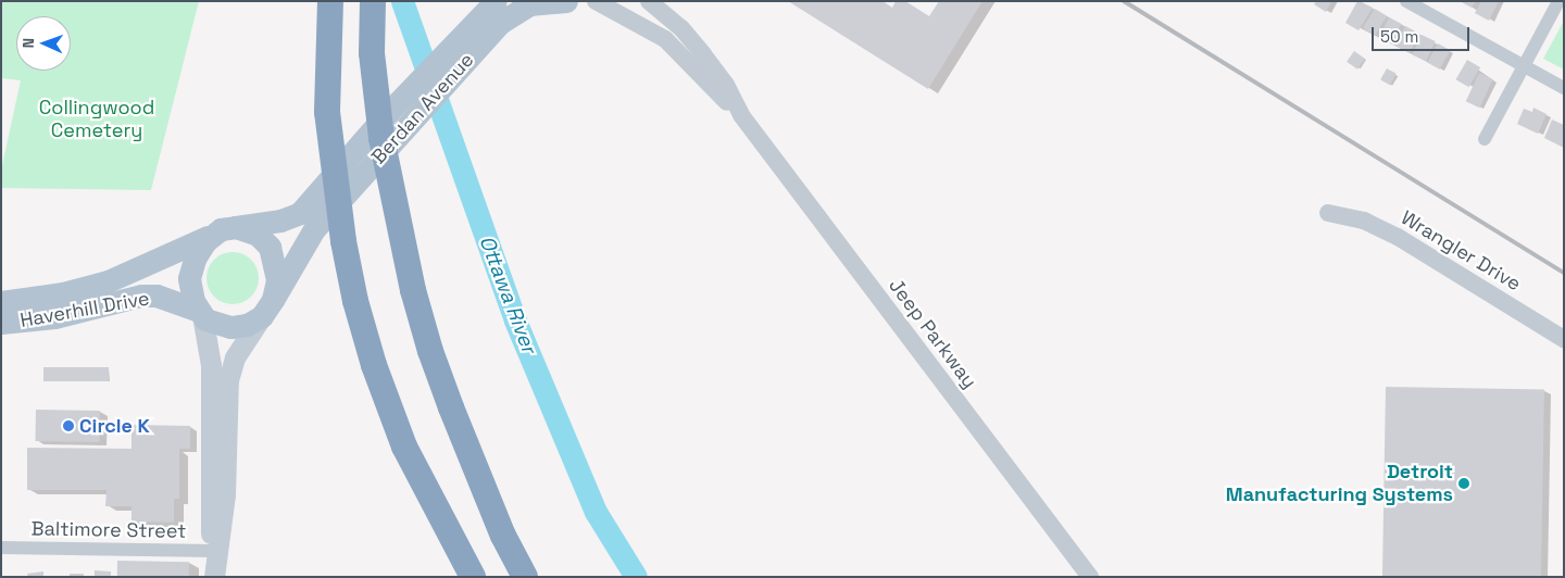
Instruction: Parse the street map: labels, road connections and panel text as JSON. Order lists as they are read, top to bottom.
{
  "streets": {
    "main road": ["Berdan Avenue", "Haverhill Drive"],
    "street": ["Wrangler Drive", "Jeep Parkway", "Baltimore Street"]
  },
  "crossings": [
    ["Berdan Avenue", "Haverhill Drive"]
  ],
  "water": ["Ottawa River"],
  "parks": ["Collingwood Cemetery"],
  "places": ["Circle K", "Detroit Manufacturing Systems"],
  "scale_bar": "50 m",
  "north": "left"
}
